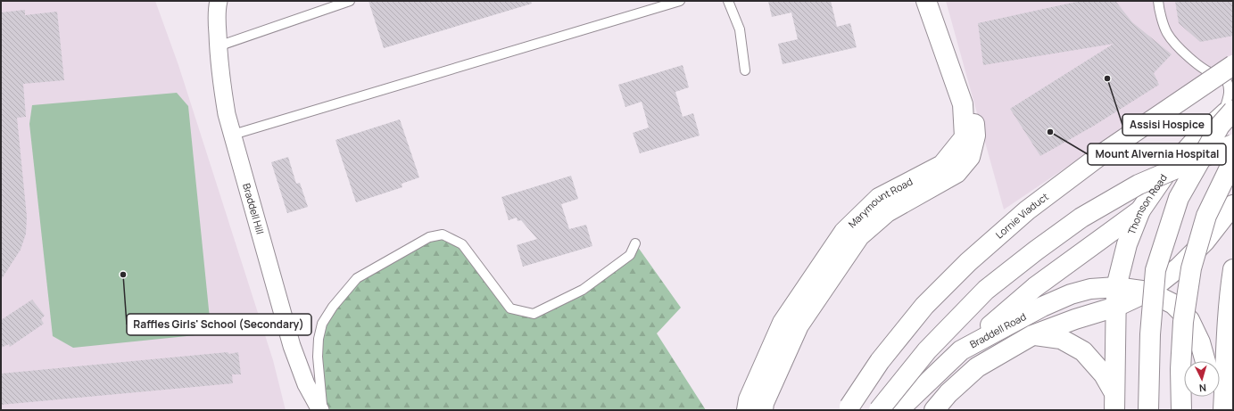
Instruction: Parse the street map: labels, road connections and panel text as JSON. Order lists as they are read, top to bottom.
{
  "streets": {
    "main road": [
      "Marymount Road",
      "Thomson Road",
      "Lornie Viaduct",
      "Braddell Road"
    ],
    "street": ["Braddell Hill"]
  },
  "crossings": [
    ["Thomson Road", "Braddell Road"]
  ],
  "places": ["Assisi Hospice", "Mount Alvernia Hospital", "Raffles Girls' School (Secondary)"],
  "north": "bottom"
}
